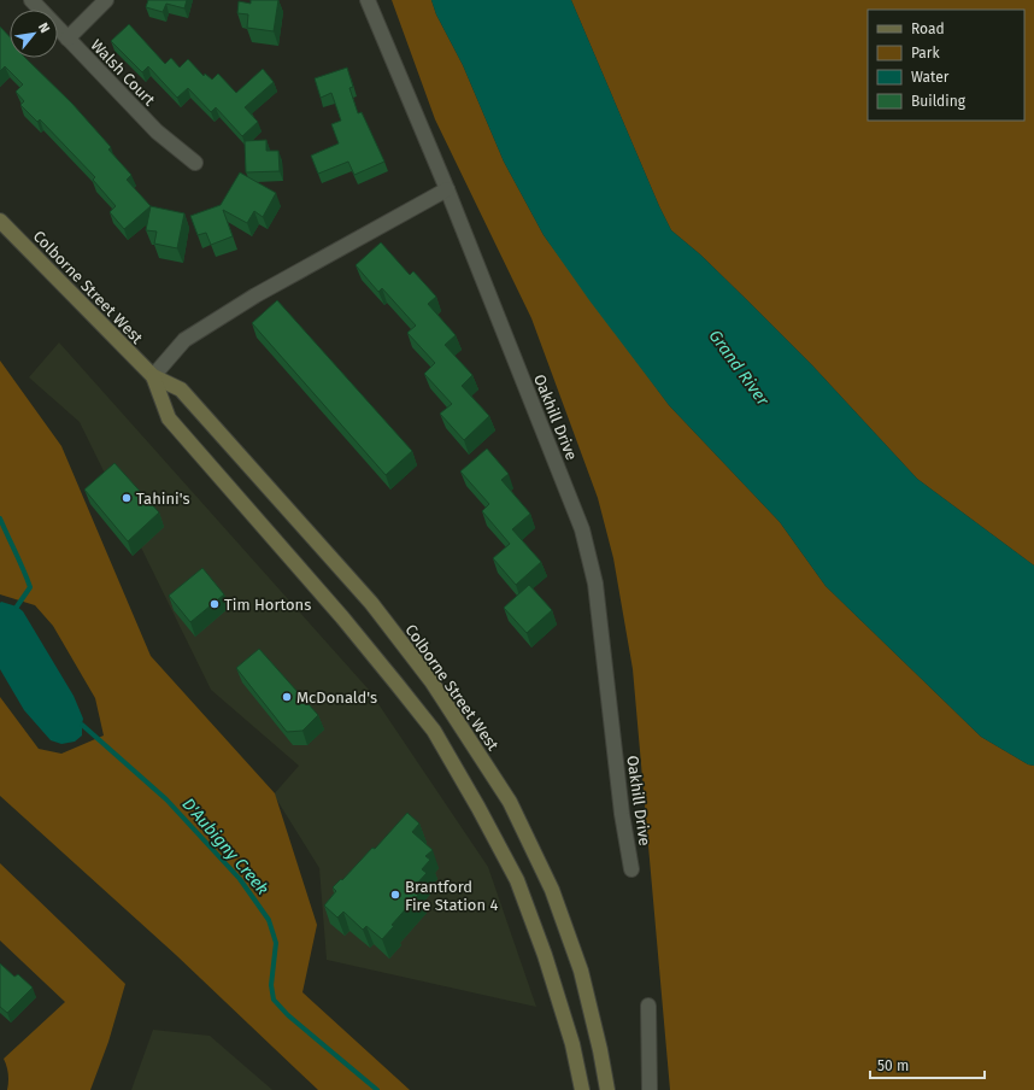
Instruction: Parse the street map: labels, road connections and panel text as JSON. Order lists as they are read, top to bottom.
{
  "streets": {
    "main road": ["Colborne Street West"],
    "street": ["Walsh Court", "Oakhill Drive"]
  },
  "water": ["Grand River", "D'Aubigny Creek"],
  "places": [
    "Tahini's",
    "Tim Hortons",
    "McDonald's",
    "Brantford Fire Station 4"
  ],
  "legend": [
    "Road",
    "Park",
    "Water",
    "Building"
  ],
  "scale_bar": "50 m",
  "north": "top right"
}
